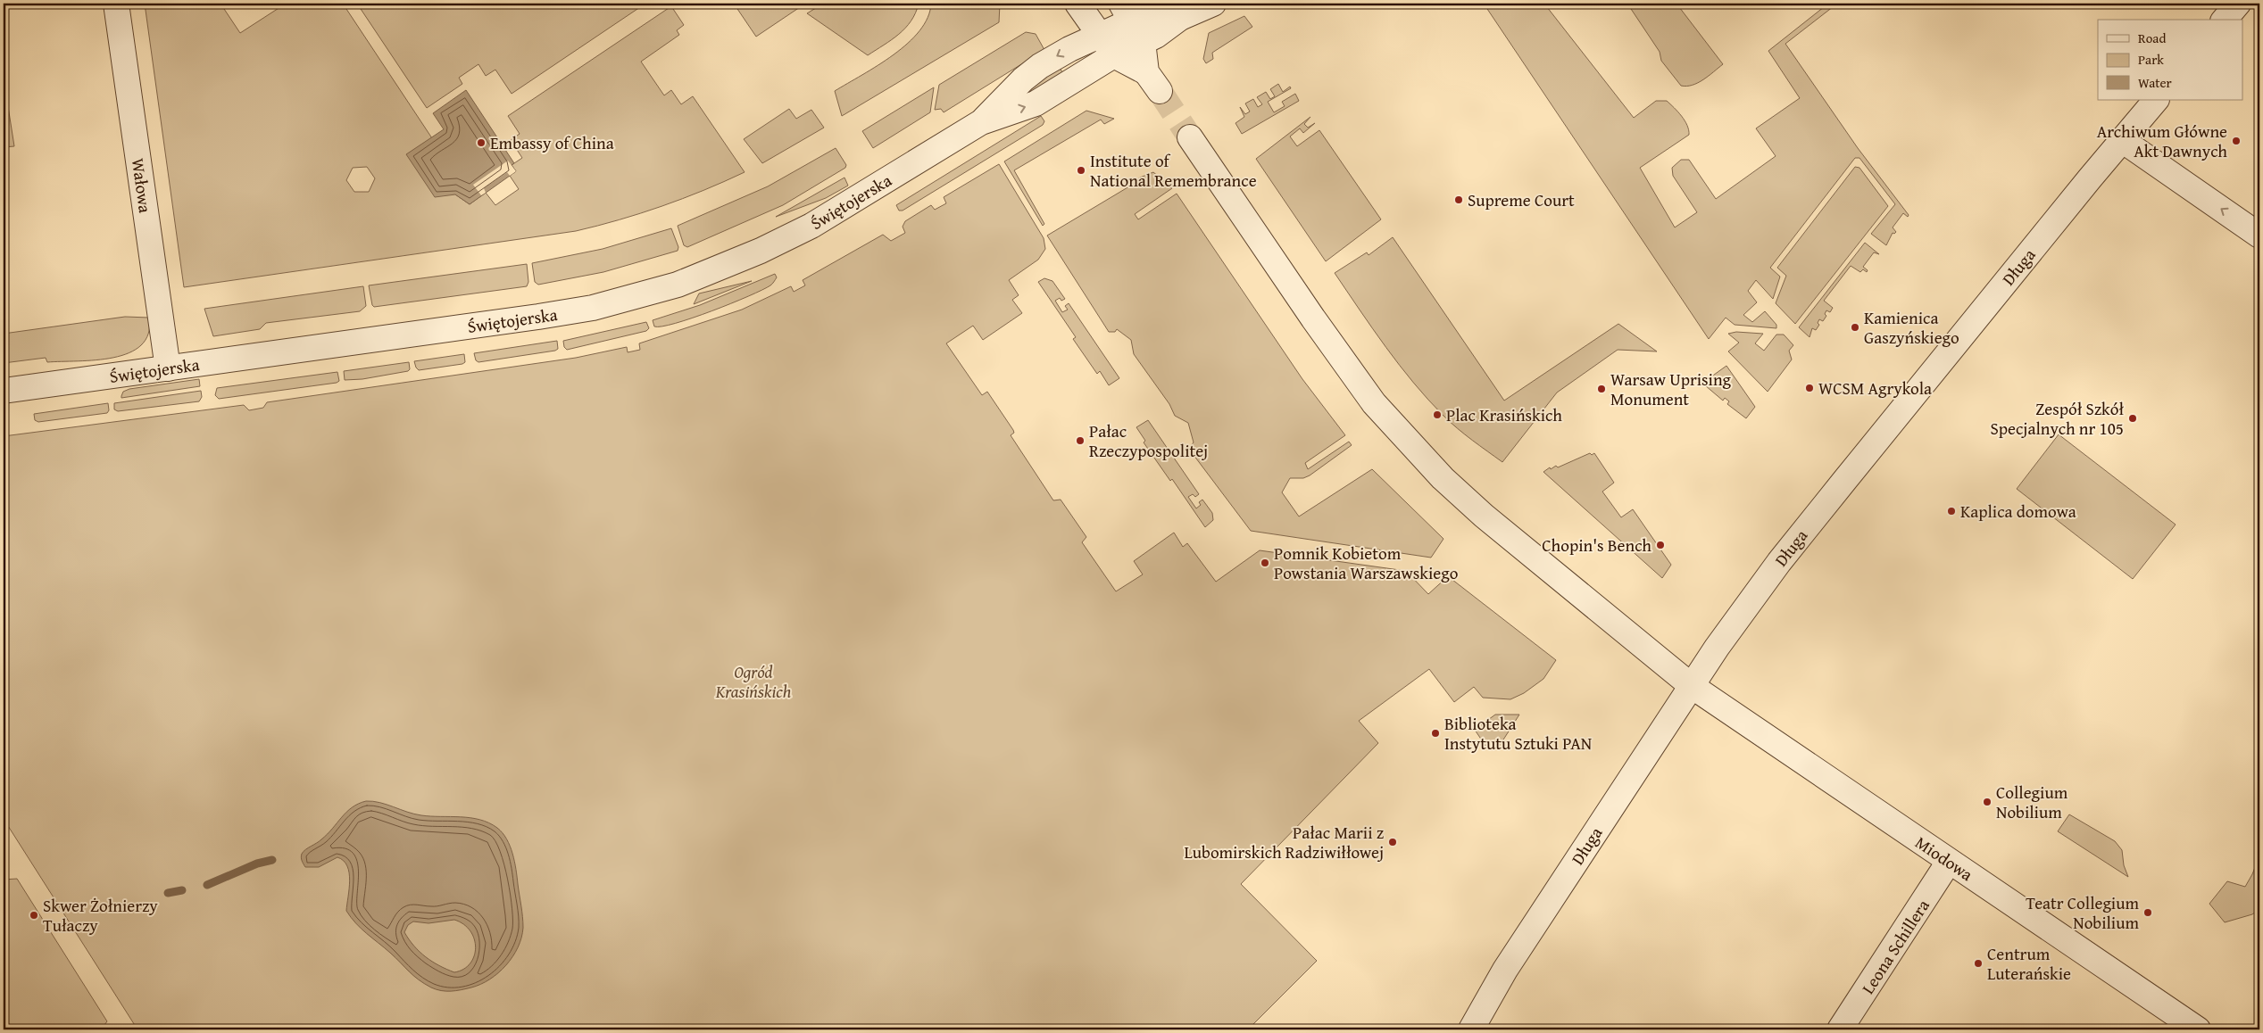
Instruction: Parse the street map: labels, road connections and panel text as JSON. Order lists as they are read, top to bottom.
{
  "streets": {
    "street": [
      "Wałowa",
      "Świętojerska",
      "Długa",
      "Miodowa",
      "Leona Schillera"
    ]
  },
  "crossings": [
    ["Wałowa", "Świętojerska"],
    ["Długa", "Miodowa"],
    ["Miodowa", "Leona Schillera"]
  ],
  "parks": ["Ogród Krasińskich"],
  "places": [
    "Archiwum Główne Akt Dawnych",
    "Embassy of China",
    "Institute of National Remembrance",
    "Supreme Court",
    "Kamienica Gaszyńskiego",
    "WCSM Agrykola",
    "Warsaw Uprising Monument",
    "Plac Krasińskich",
    "Zespół Szkół Specjalnych nr 105",
    "Pałac Rzeczypospolitej",
    "Kaplica domowa",
    "Chopin's Bench",
    "Pomnik Kobietom Powstania Warszawskiego",
    "Biblioteka Instytutu Sztuki PAN",
    "Collegium Nobilium",
    "Pałac Marii z Lubomirskich Radziwiłłowej",
    "Teatr Collegium Nobilium",
    "Skwer Żołnierzy Tułaczy",
    "Centrum Luterańskie"
  ],
  "legend": ["Road", "Park", "Water"]
}
